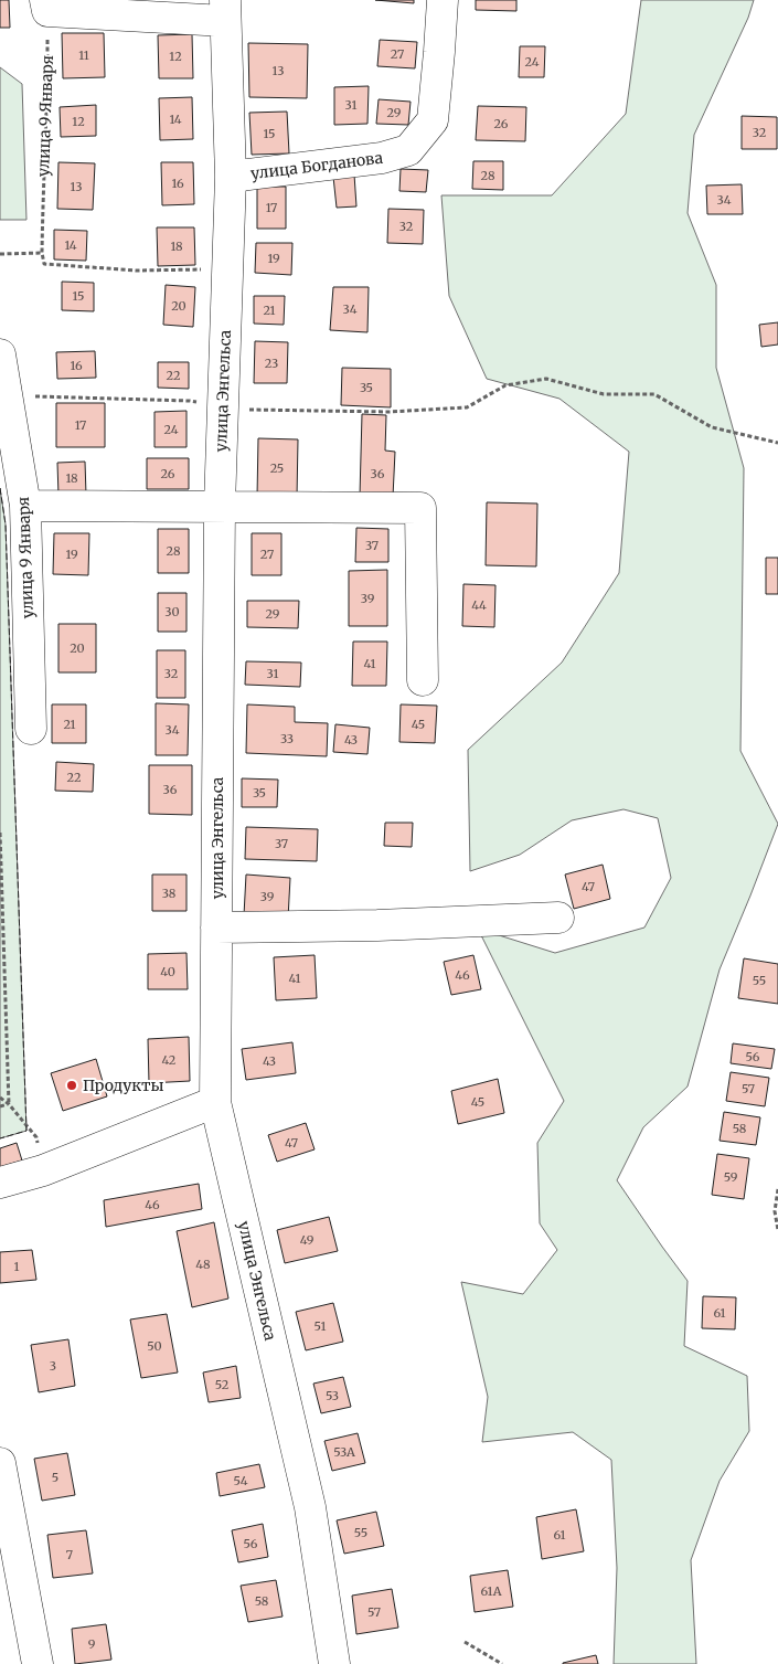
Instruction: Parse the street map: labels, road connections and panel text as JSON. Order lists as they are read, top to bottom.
{
  "streets": {
    "street": ["улица 9 Января", "улица Богданова", "улица Энгельса"]
  },
  "crossings": [
    ["улица Богданова", "улица Энгельса"]
  ],
  "places": ["Продукты"],
  "house_numbers": [
    "27",
    "11",
    "12",
    "24",
    "13",
    "31",
    "29",
    "14",
    "12",
    "26",
    "32",
    "15",
    "28",
    "16",
    "13",
    "34",
    "17",
    "32",
    "14",
    "18",
    "19",
    "15",
    "20",
    "34",
    "21",
    "23",
    "16",
    "22",
    "35",
    "17",
    "24",
    "25",
    "26",
    "36",
    "18",
    "37",
    "28",
    "19",
    "27",
    "39",
    "44",
    "30",
    "29",
    "20",
    "41",
    "32",
    "31",
    "21",
    "45",
    "34",
    "33",
    "43",
    "22",
    "36",
    "35",
    "37",
    "47",
    "38",
    "39",
    "40",
    "46",
    "41",
    "55",
    "56",
    "42",
    "43",
    "57",
    "45",
    "58",
    "47",
    "59",
    "46",
    "49",
    "48",
    "1",
    "61",
    "51",
    "50",
    "3",
    "52",
    "53",
    "53А",
    "5",
    "54",
    "55",
    "61",
    "56",
    "7",
    "61А",
    "58",
    "57",
    "9"
  ]
}
